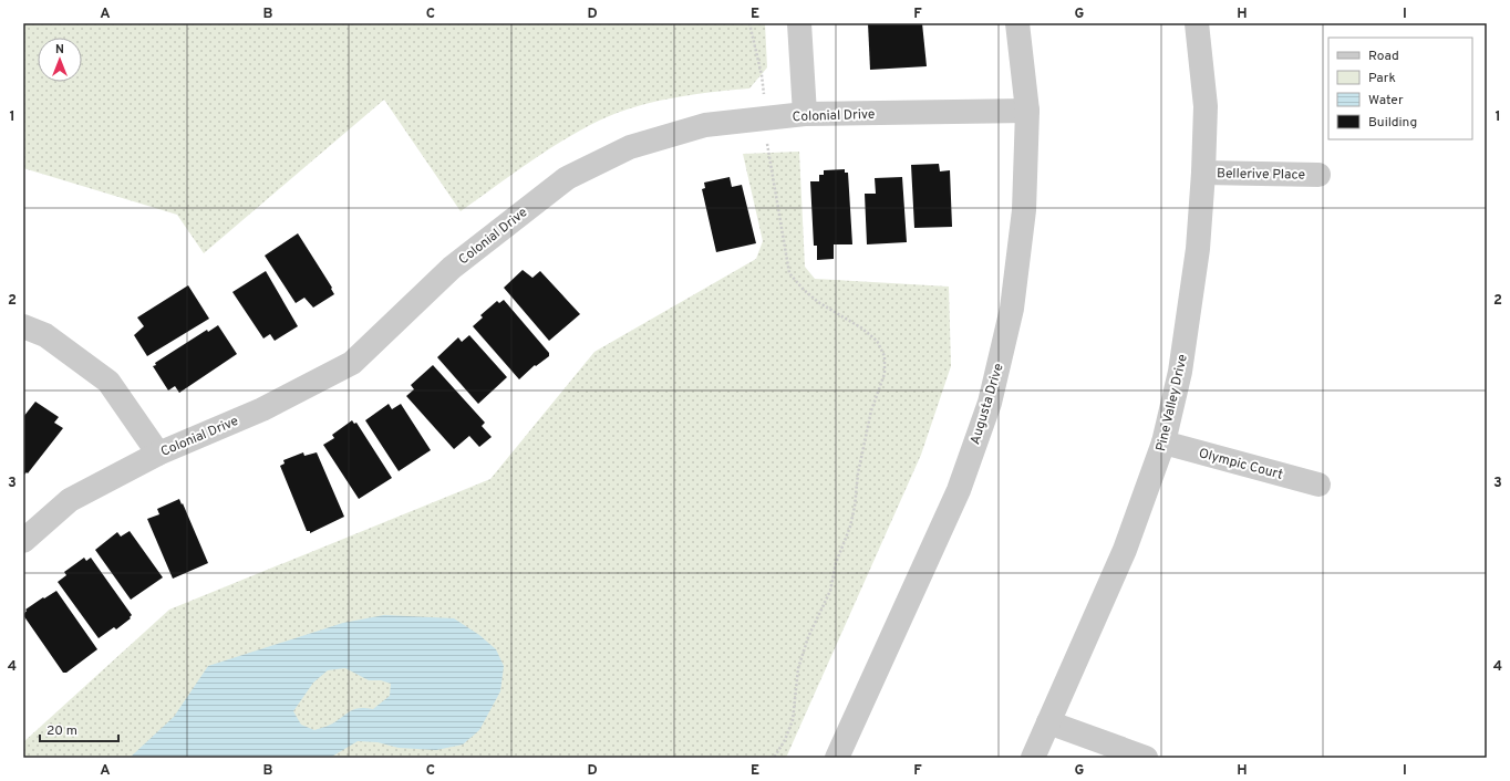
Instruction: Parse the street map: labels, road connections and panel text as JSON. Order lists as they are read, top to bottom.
{
  "streets": {
    "street": [
      "Colonial Drive",
      "Bellerive Place",
      "Pine Valley Drive",
      "Augusta Drive",
      "Olympic Court"
    ]
  },
  "crossings": [
    ["Colonial Drive", "Augusta Drive"],
    ["Bellerive Place", "Pine Valley Drive"],
    ["Pine Valley Drive", "Olympic Court"]
  ],
  "legend": [
    "Road",
    "Park",
    "Water",
    "Building"
  ],
  "scale_bar": "20 m",
  "north": "top",
  "grid": {
    "columns": [
      "A",
      "B",
      "C",
      "D",
      "E",
      "F",
      "G",
      "H",
      "I"
    ],
    "rows": [
      "1",
      "2",
      "3",
      "4"
    ]
  }
}
